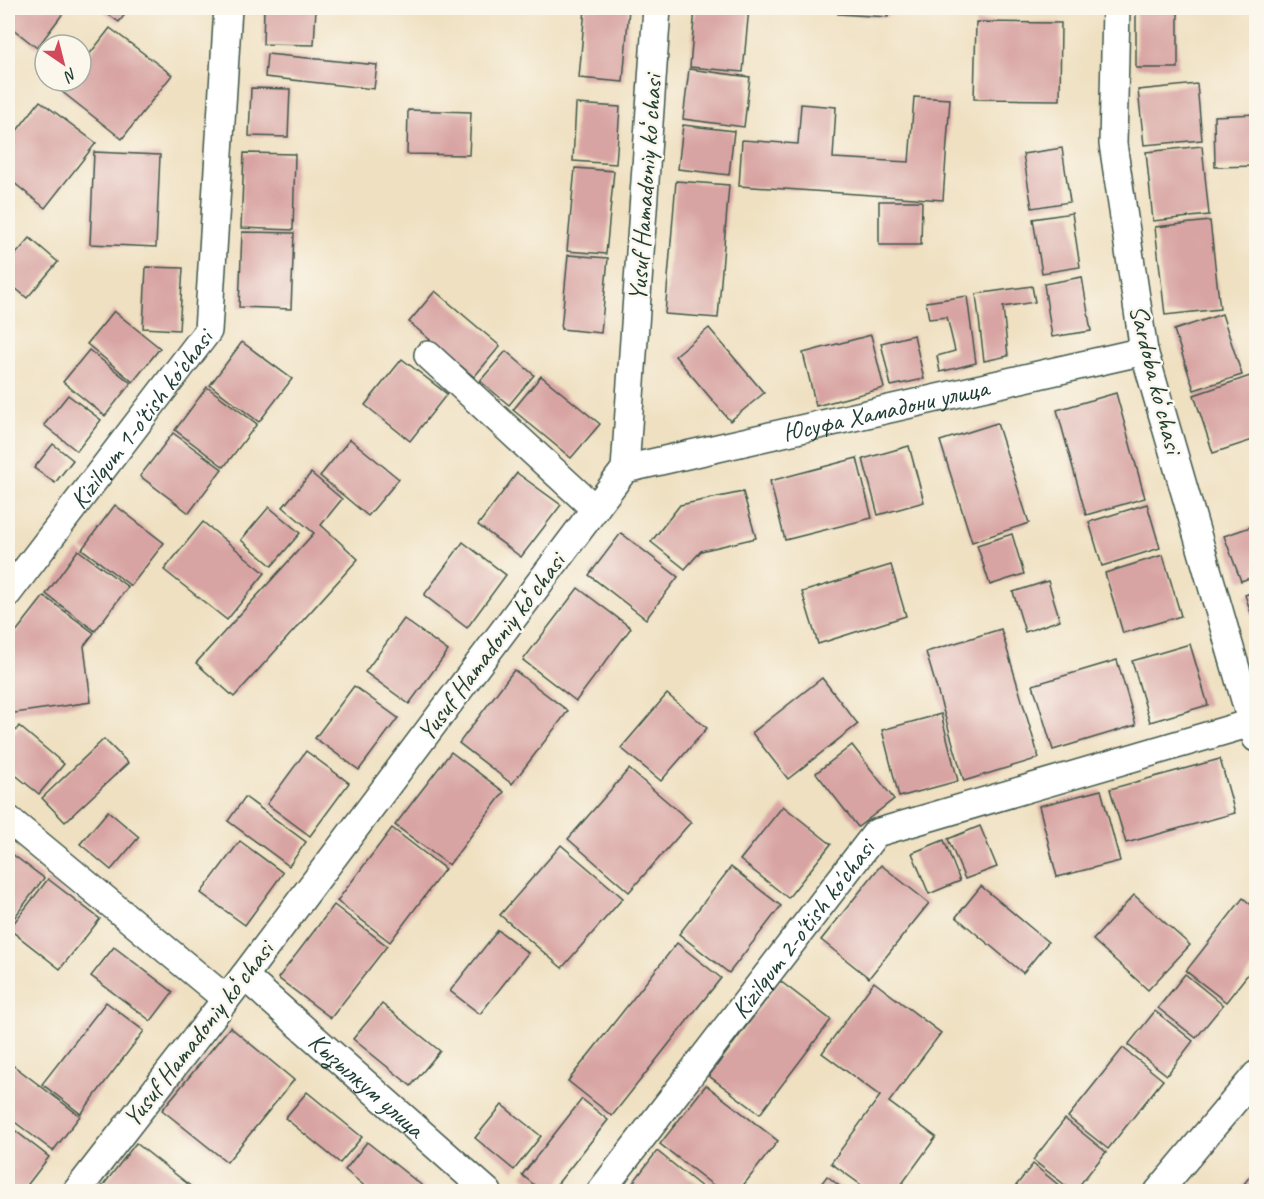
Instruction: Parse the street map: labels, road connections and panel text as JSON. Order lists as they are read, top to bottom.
{
  "streets": {
    "street": [
      "Yusuf Hamadoniy koʻchasi",
      "Sardoba koʻchasi",
      "Юсуфа Хамадони улица",
      "Kizilqum 1-o'tish ko'chasi",
      "Kizilqum 2-o'tish ko'chasi",
      "Кызылкум улица"
    ]
  },
  "crossings": [
    ["Yusuf Hamadoniy koʻchasi", "Юсуфа Хамадони улица"],
    ["Yusuf Hamadoniy koʻchasi", "Кызылкум улица"],
    ["Sardoba koʻchasi", "Юсуфа Хамадони улица"],
    ["Sardoba koʻchasi", "Kizilqum 2-o'tish ko'chasi"]
  ],
  "north": "bottom right"
}
